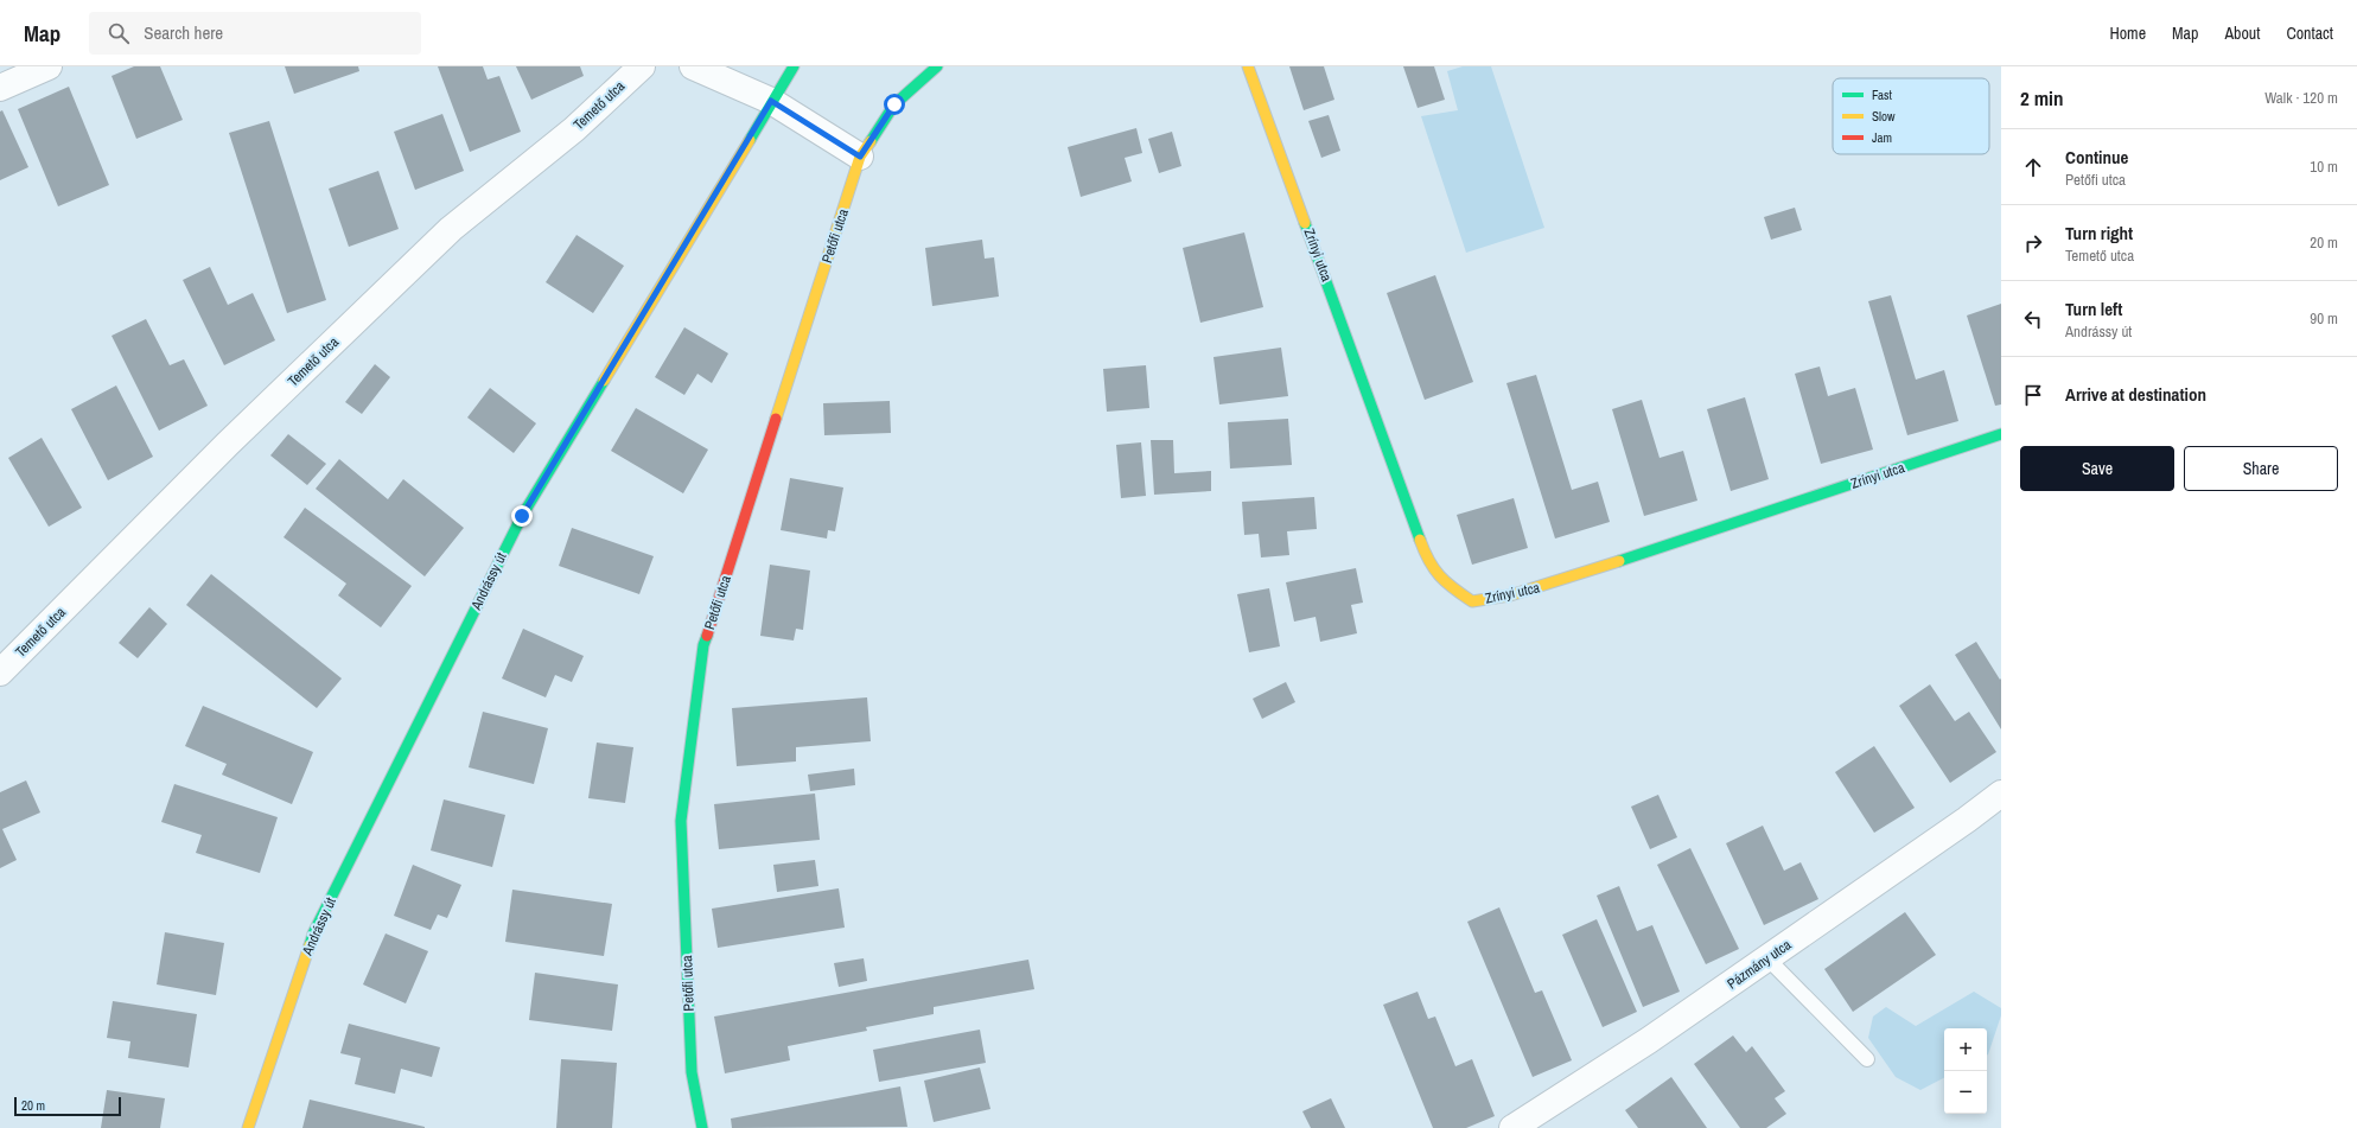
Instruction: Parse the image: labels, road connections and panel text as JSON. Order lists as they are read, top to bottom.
{
  "streets": {
    "street": [
      "Temető utca",
      "Petőfi utca",
      "Zrínyi utca",
      "Andrássy út",
      "Pázmány utca"
    ]
  },
  "legend": ["Fast", "Slow", "Jam"],
  "scale_bar": "20 m",
  "page": {
    "header": "Map",
    "search": "Search here",
    "nav": [
      "Home",
      "Map",
      "About",
      "Contact"
    ],
    "heading": ["2 min", "Walk · 120 m"],
    "list": [
      ["Continue", "Petőfi utca", "10 m"],
      ["Turn right", "Temető utca", "20 m"],
      ["Turn left", "Andrássy út", "90 m"],
      "Arrive at destination"
    ],
    "buttons": ["Save", "Share"],
    "map_buttons": ["+", "−"],
    "scale": "20 m"
  }
}
